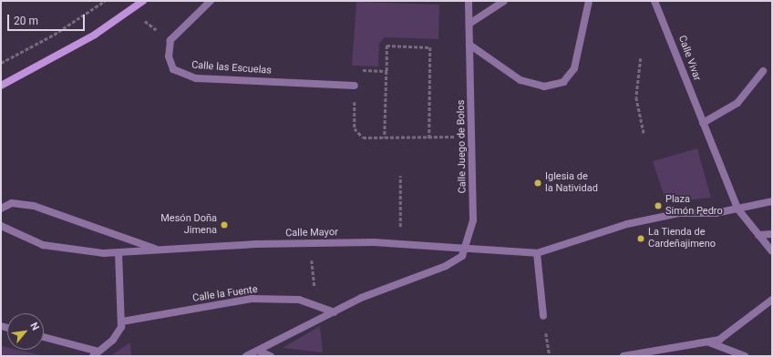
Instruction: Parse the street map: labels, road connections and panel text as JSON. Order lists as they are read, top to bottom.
{
  "streets": {
    "street": [
      "Calle Vivar",
      "Calle las Escuelas",
      "Calle Juego de Bolos",
      "Calle Mayor",
      "Calle la Fuente"
    ]
  },
  "crossings": [
    ["Calle Juego de Bolos", "Calle Mayor"]
  ],
  "places": [
    "Iglesia de la Natividad",
    "Plaza Simón Pedro",
    "Mesón Doña Jimena",
    "La Tienda de Cardeñajimeno"
  ],
  "scale_bar": "20 m",
  "north": "top right"
}
